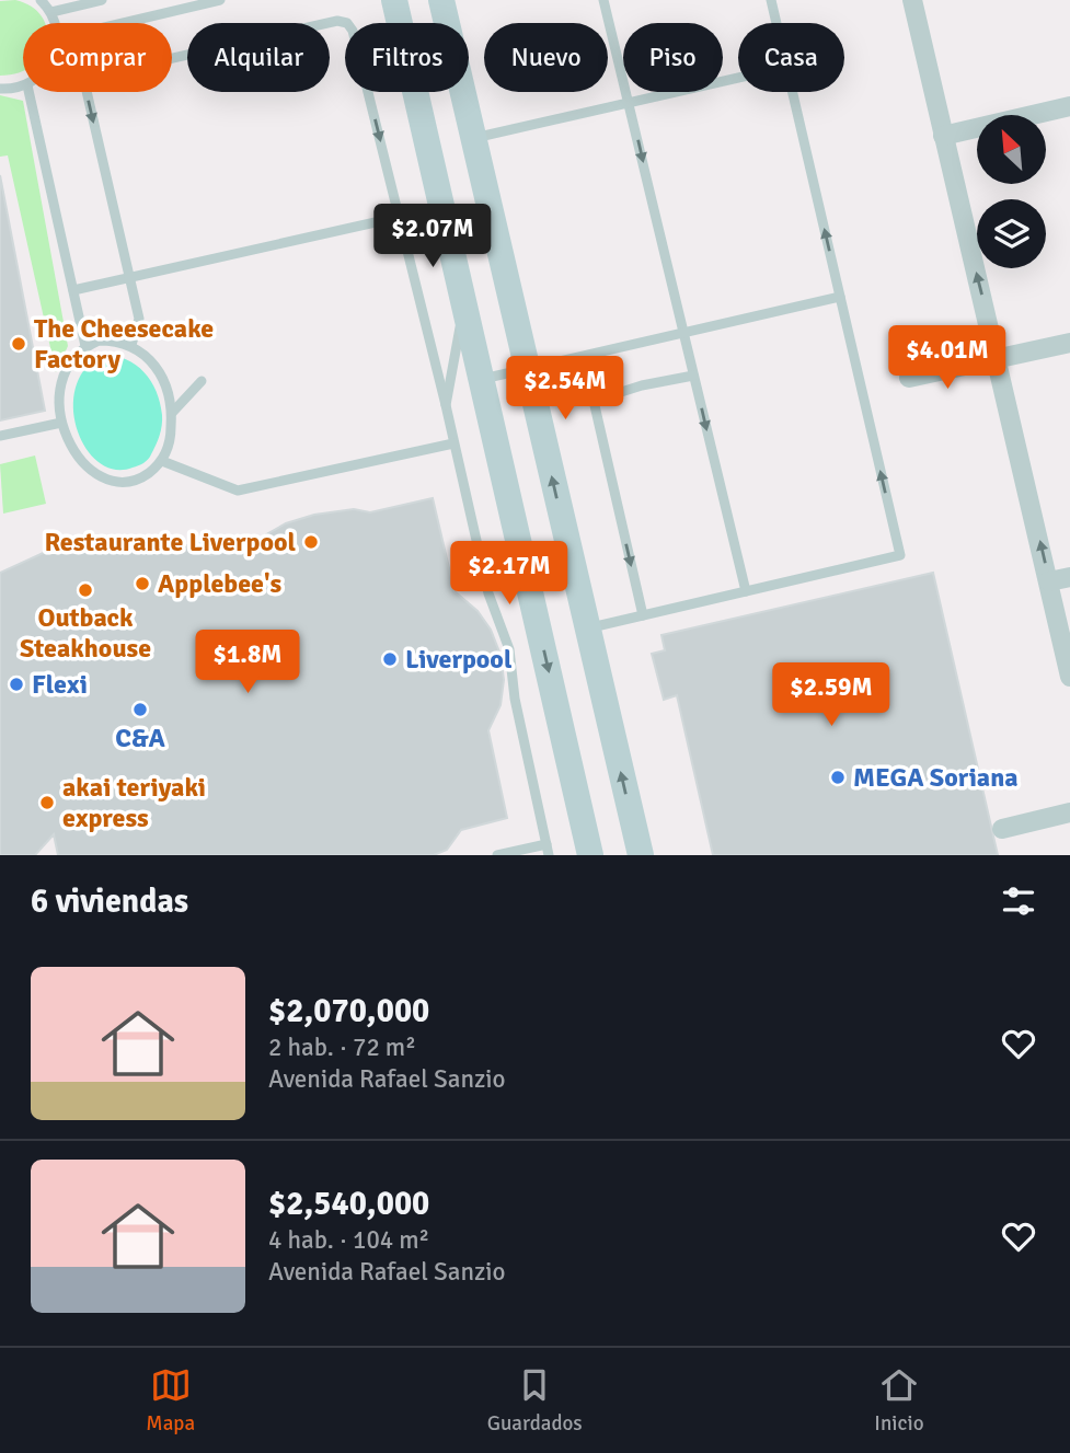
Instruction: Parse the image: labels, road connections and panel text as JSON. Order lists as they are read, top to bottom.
{
  "places": [
    "The Cheesecake Factory",
    "Restaurante Liverpool",
    "Applebee's",
    "Outback Steakhouse",
    "Liverpool",
    "Flexi",
    "C&A",
    "MEGA Soriana",
    "akai teriyaki express"
  ],
  "north": "top left",
  "page": {
    "chip": [
      "Comprar",
      "Alquilar",
      "Filtros",
      "Nuevo",
      "Piso",
      "Casa"
    ],
    "price": [
      "$2.07M",
      "$4.01M",
      "$2.54M",
      "$2.17M",
      "$1.8M",
      "$2.59M"
    ],
    "heading": "6 viviendas",
    "list": [
      {
        "name": "$2,070,000",
        "note": "2 hab. · 72 m² · Avenida Rafael Sanzio"
      },
      {
        "name": "$2,540,000",
        "note": "4 hab. · 104 m² · Avenida Rafael Sanzio"
      }
    ],
    "tabs": ["Mapa", "Guardados", "Inicio"]
  }
}
